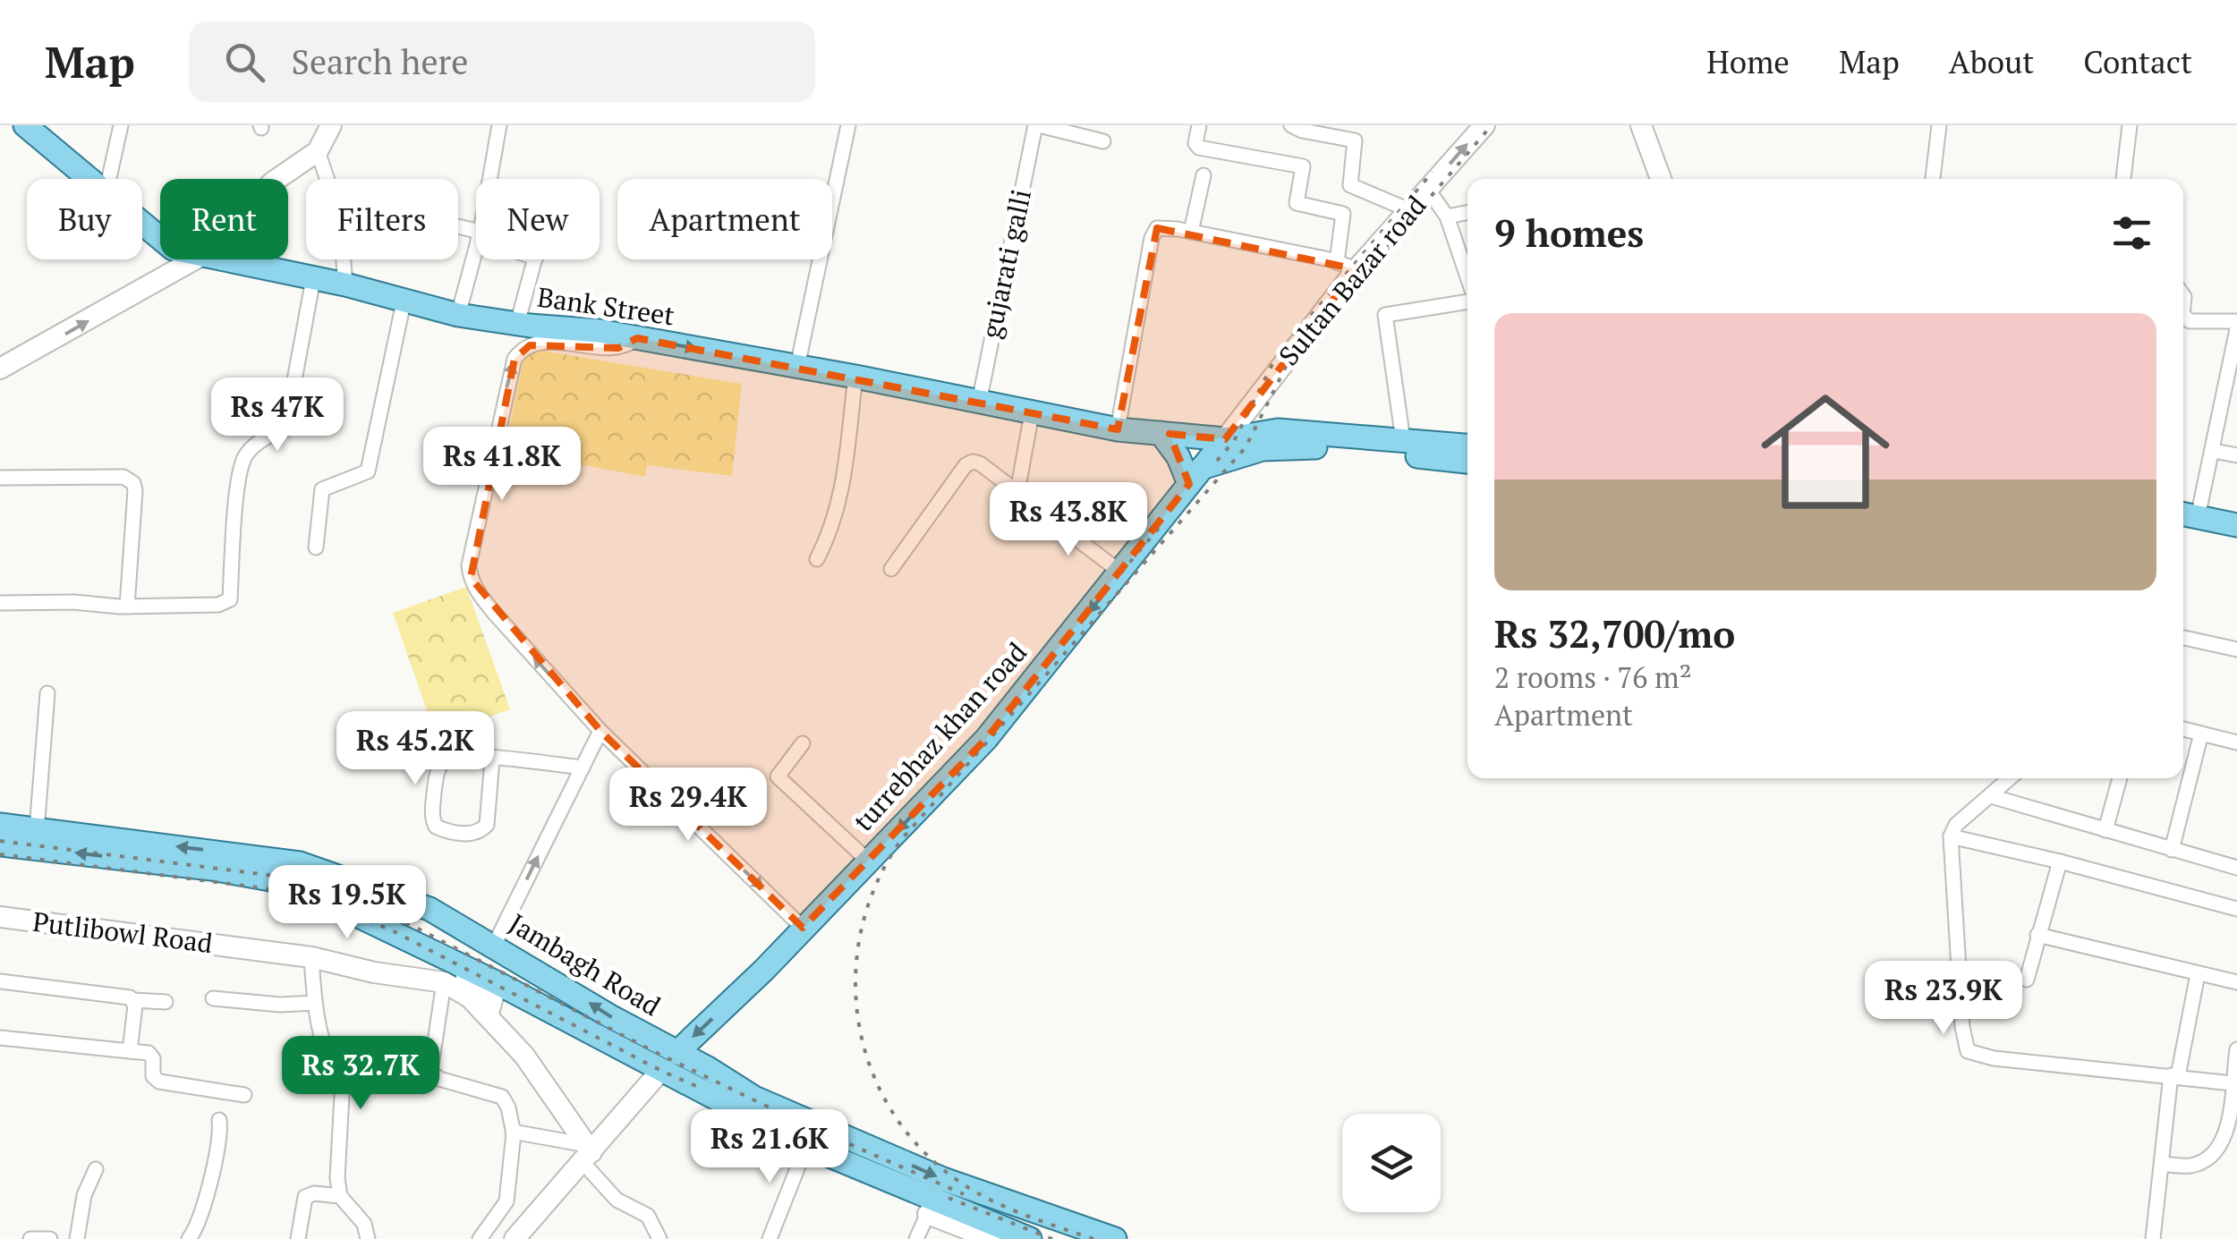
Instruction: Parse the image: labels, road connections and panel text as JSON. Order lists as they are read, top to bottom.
{
  "streets": {
    "main road": ["Bank Street", "turrebhaz khan road", "Jambagh Road"],
    "street": ["gujarati galli", "Sultan Bazar road", "Putlibowl Road"]
  },
  "crossings": [
    ["gujarati galli", "Bank Street"],
    ["Sultan Bazar road", "Bank Street"],
    ["Sultan Bazar road", "turrebhaz khan road"],
    ["Bank Street", "turrebhaz khan road"],
    ["turrebhaz khan road", "Jambagh Road"]
  ],
  "one_way": ["turrebhaz khan road"],
  "page": {
    "header": "Map",
    "search": "Search here",
    "nav": [
      "Home",
      "Map",
      "About",
      "Contact"
    ],
    "chip": [
      "Buy",
      "Rent",
      "Filters",
      "New",
      "Apartment"
    ],
    "heading": "9 homes",
    "list": [
      {
        "name": "Rs 32,700/mo",
        "note": "2 rooms · 76 m² · Apartment"
      }
    ],
    "price": [
      "Rs 47K",
      "Rs 41.8K",
      "Rs 43.8K",
      "Rs 45.2K",
      "Rs 29.4K",
      "Rs 19.5K",
      "Rs 23.9K",
      "Rs 32.7K",
      "Rs 21.6K"
    ]
  }
}
